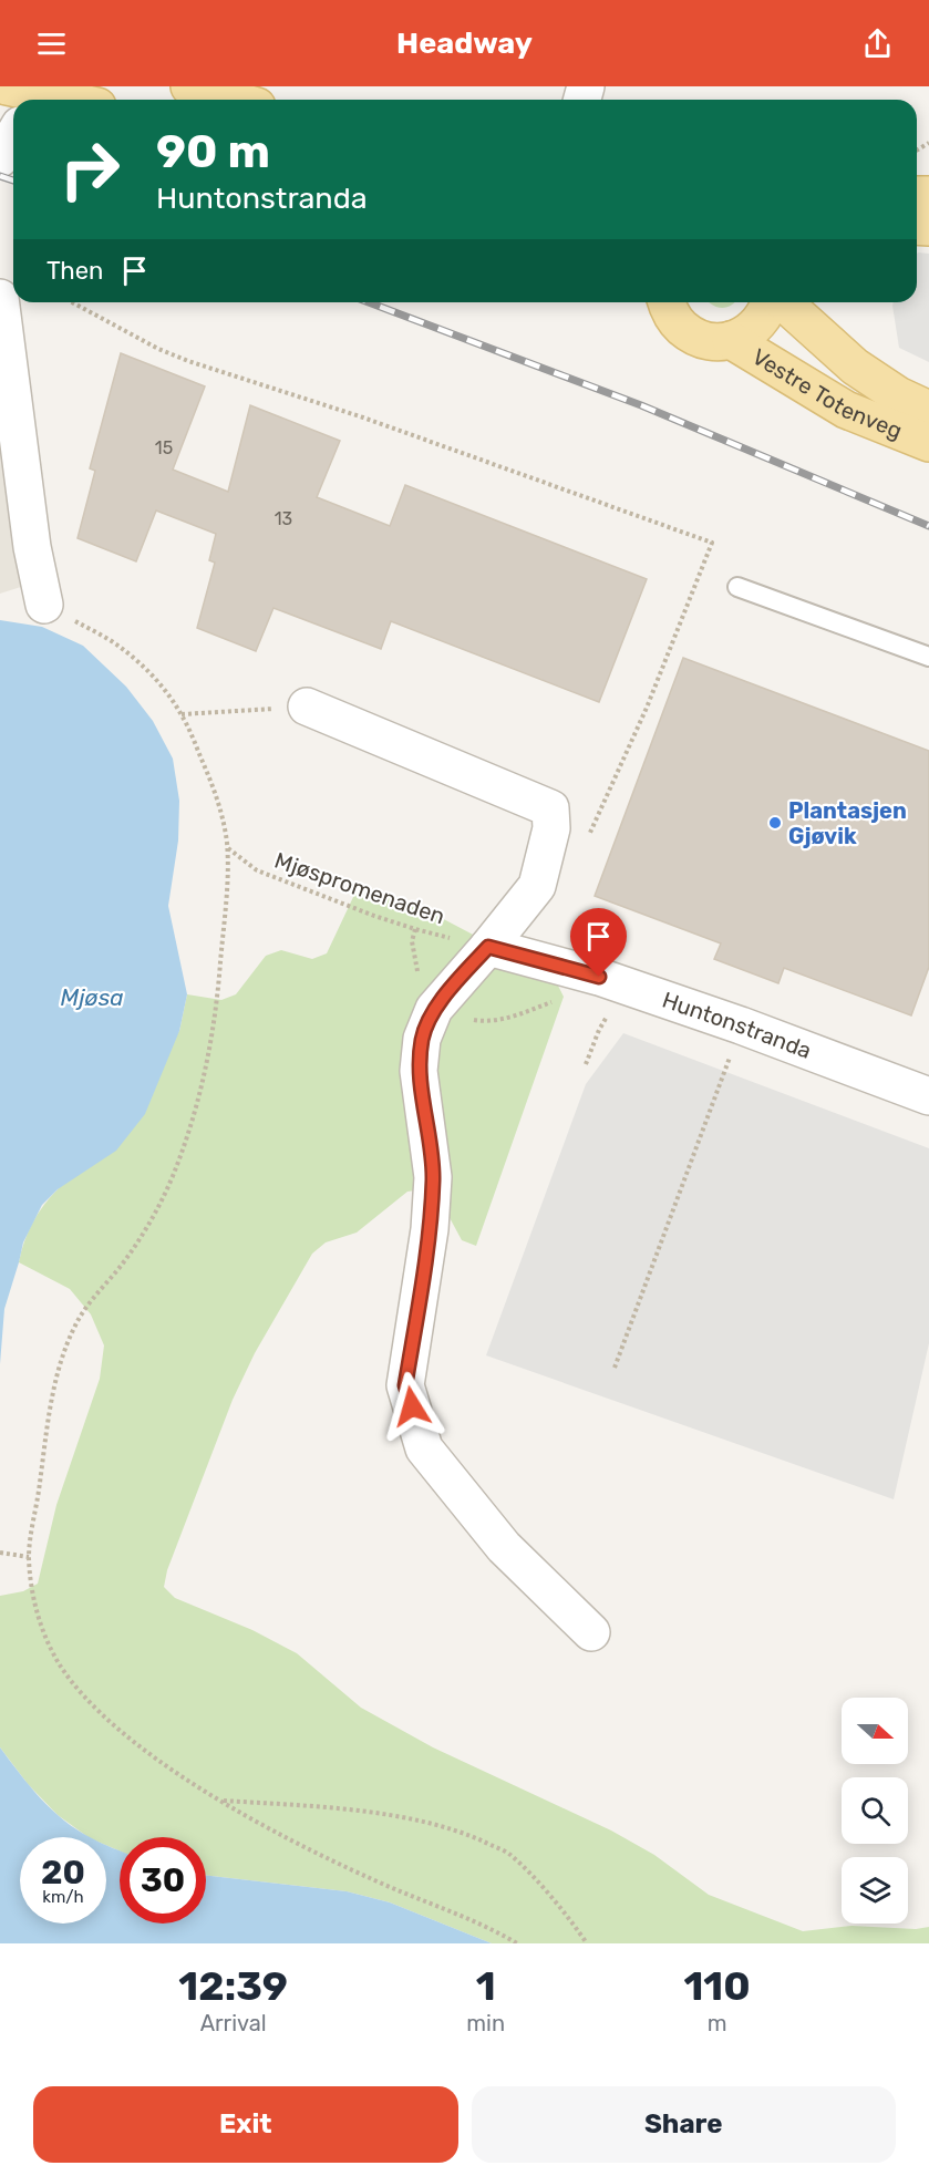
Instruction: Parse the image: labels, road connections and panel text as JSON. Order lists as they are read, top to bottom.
{
  "streets": {
    "main road": ["Vestre Totenveg"],
    "street": ["Huntonstranda"],
    "path": ["Mjøspromenaden"]
  },
  "crossings": [
    ["Mjøspromenaden", "Huntonstranda"]
  ],
  "water": ["Mjøsa"],
  "places": ["Plantasjen Gjøvik"],
  "house_numbers": ["15", "13"],
  "north": "right",
  "page": {
    "header": "Headway",
    "turn": ["90 m", "Huntonstranda"],
    "then": "Then",
    "speed": "20 km/h",
    "limit": "30",
    "eta": [
      "12:39",
      "Arrival",
      "1",
      "min",
      "110",
      "m"
    ],
    "buttons": ["Exit", "Share"]
  }
}
